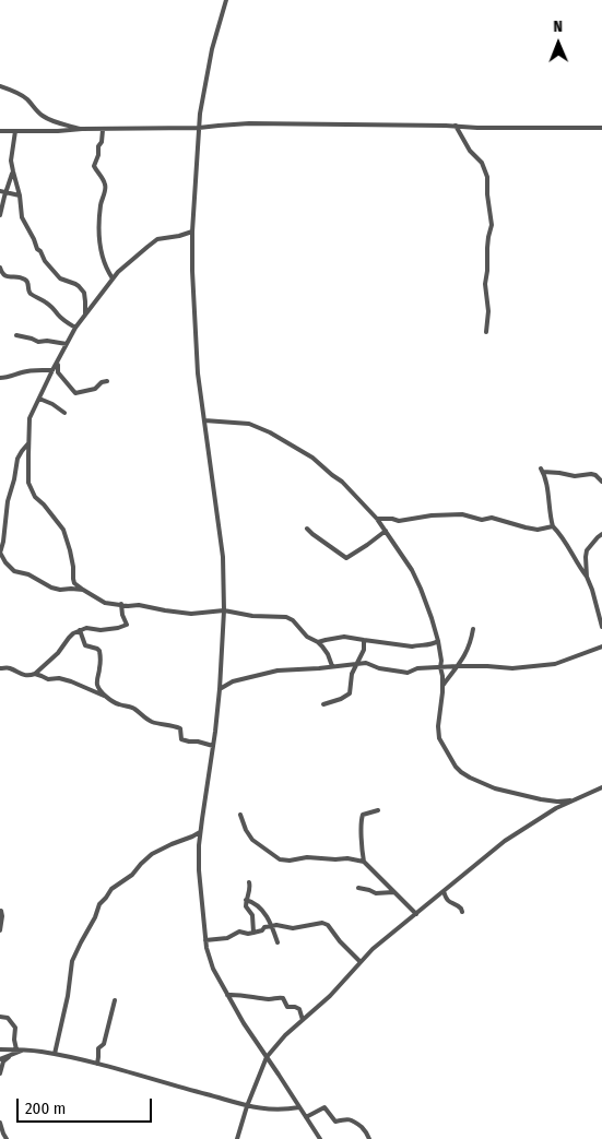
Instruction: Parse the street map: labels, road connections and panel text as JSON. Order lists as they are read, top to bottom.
{
  "scale_bar": "200 m",
  "north": "top"
}
